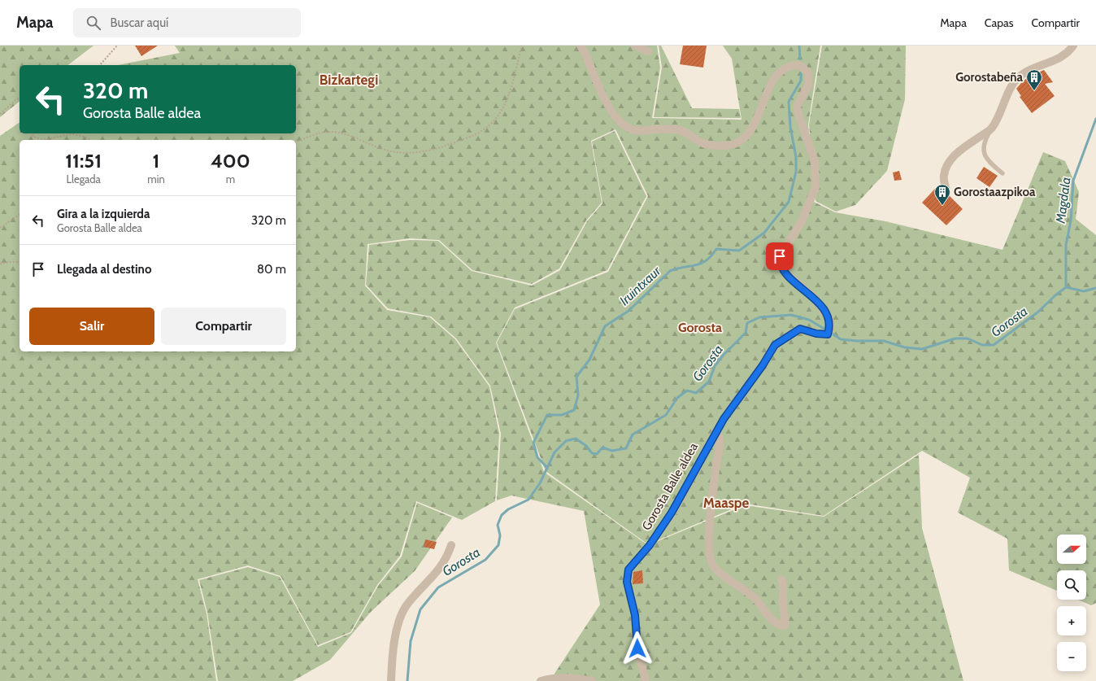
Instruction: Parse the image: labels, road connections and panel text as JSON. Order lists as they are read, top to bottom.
{
  "streets": {
    "street": ["Gorosta Balle aldea"]
  },
  "districts": ["Bizkartegi", "Gorosta", "Maaspe"],
  "water": ["Magdala", "Iruintxaur", "Gorosta"],
  "places": {
    "building": ["Gorostabeña", "Gorostaazpikoa"]
  },
  "north": "right",
  "page": {
    "header": "Mapa",
    "search": "Buscar aquí",
    "nav": ["Mapa", "Capas", "Compartir"],
    "turn": ["320 m", "Gorosta Balle aldea"],
    "eta": [
      "11:51",
      "Llegada",
      "1",
      "min",
      "400",
      "m"
    ],
    "list": [
      {
        "name": "Gira a la izquierda",
        "note": "Gorosta Balle aldea",
        "value": "320 m"
      },
      {
        "name": "Llegada al destino",
        "value": "80 m"
      }
    ],
    "buttons": ["Salir", "Compartir"],
    "map_buttons": ["+", "−"]
  }
}
